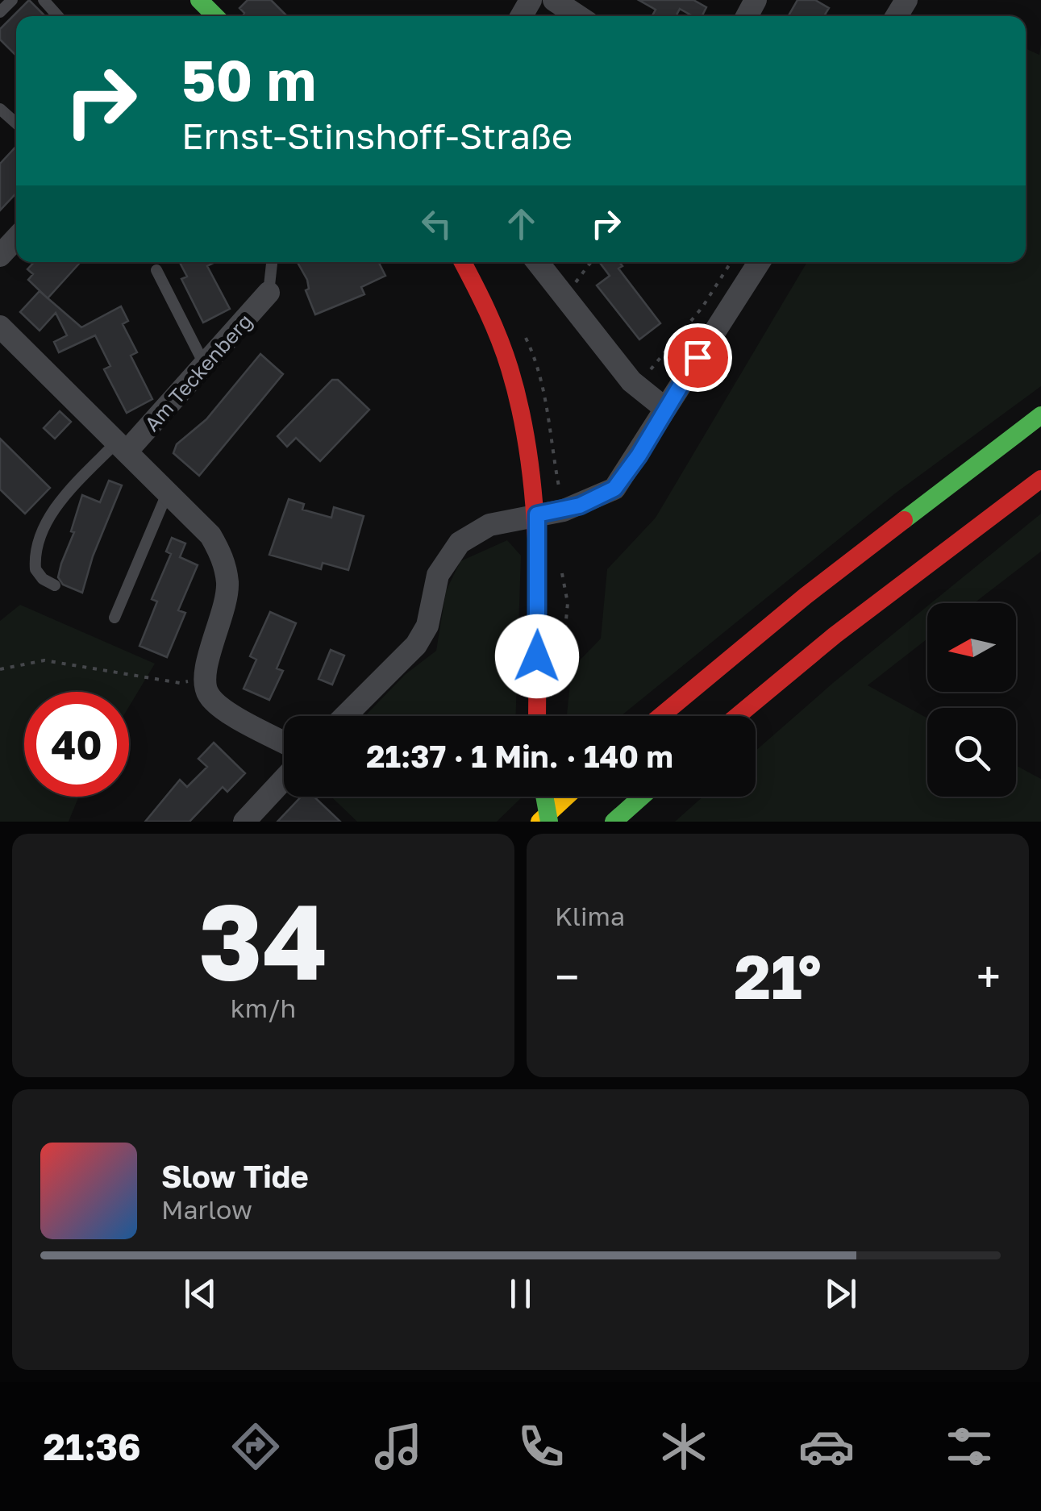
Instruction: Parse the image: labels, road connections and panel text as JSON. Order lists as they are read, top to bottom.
{
  "streets": {
    "street": ["Am Teckenberg"]
  },
  "north": "left",
  "page": {
    "turn": ["50 m", "Ernst-Stinshoff-Straße"],
    "limit": "40",
    "trip": "21:37 · 1 Min. · 140 m",
    "tile": [
      ["34", "km/h"],
      "Klima"
    ],
    "heat": ["−", "21°", "+"],
    "song": ["Slow Tide", "Marlow"],
    "tabs": "21:36"
  }
}
